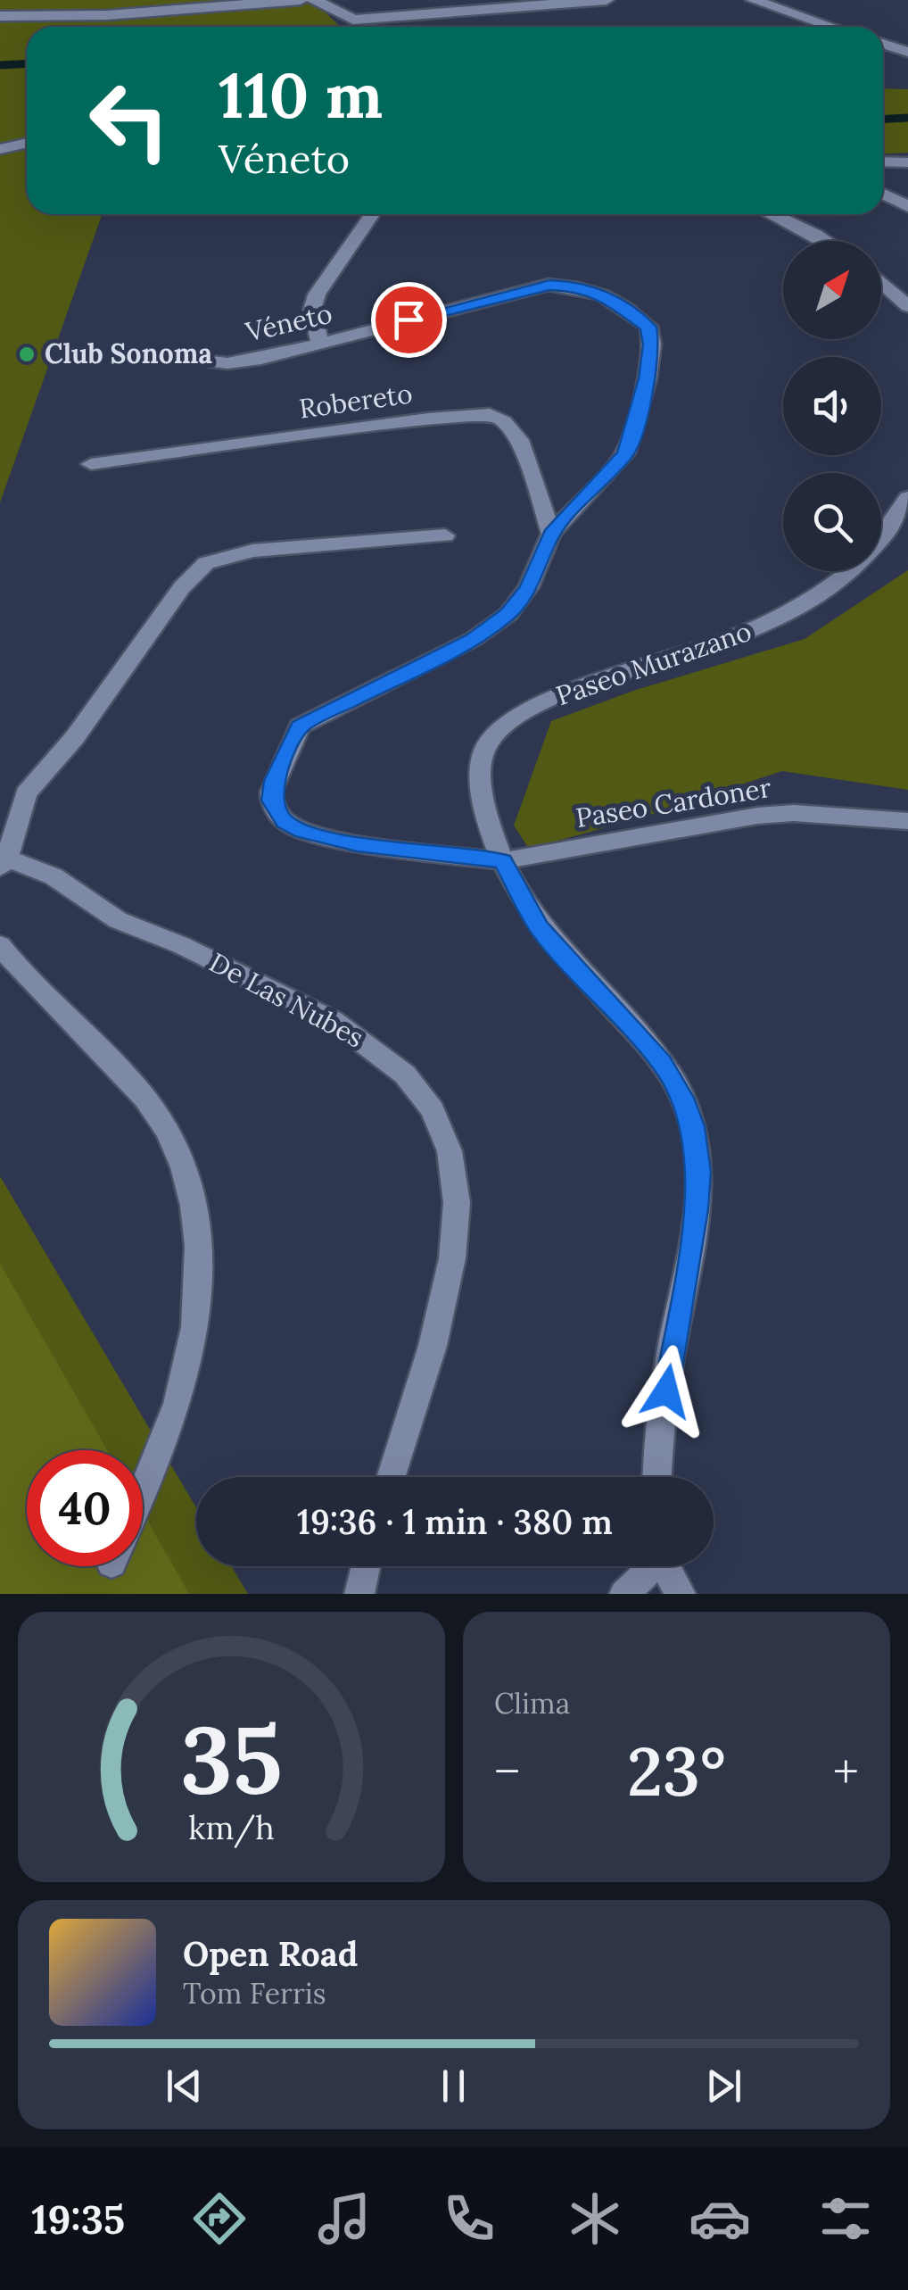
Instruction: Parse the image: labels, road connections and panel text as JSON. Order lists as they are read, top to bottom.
{
  "streets": {
    "street": [
      "Véneto",
      "Robereto",
      "Paseo Murazano",
      "Paseo Cardoner",
      "De Las Nubes"
    ]
  },
  "crossings": [
    ["Véneto", "Robereto"],
    ["Véneto", "Paseo Murazano"],
    ["Véneto", "Paseo Cardoner"],
    ["Paseo Murazano", "Paseo Cardoner"]
  ],
  "places": ["Club Sonoma"],
  "north": "top right",
  "page": {
    "turn": ["110 m", "Véneto"],
    "limit": "40",
    "trip": "19:36 · 1 min · 380 m",
    "tile": "Clima",
    "heat": ["−", "23°", "+"],
    "song": ["Open Road", "Tom Ferris"],
    "tabs": "19:35",
    "gauge": ["35", "km/h"]
  }
}
